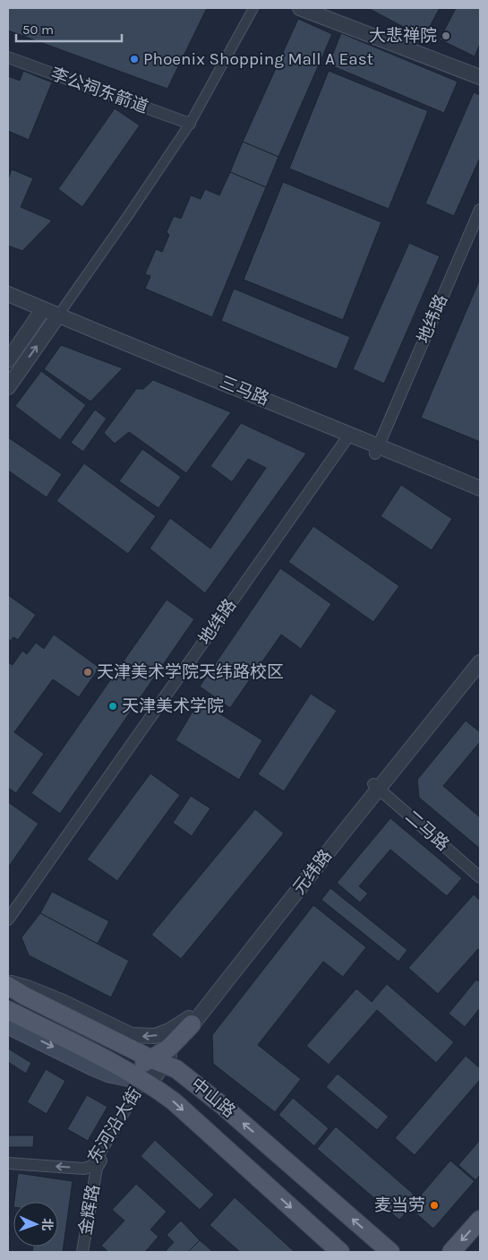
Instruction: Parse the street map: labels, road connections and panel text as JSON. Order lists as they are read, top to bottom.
{
  "streets": {
    "main road": ["中山路"],
    "street": [
      "李公祠东箭道",
      "地纬路",
      "三马路",
      "二马路",
      "元纬路",
      "东河沿大街",
      "金辉路"
    ]
  },
  "crossings": [
    ["地纬路", "三马路"],
    ["二马路", "元纬路"],
    ["中山路", "东河沿大街"],
    ["东河沿大街", "金辉路"]
  ],
  "one_way": ["东河沿大街"],
  "places": [
    "大悲禅院",
    "Phoenix Shopping Mall A East",
    "天津美术学院天纬路校区",
    "天津美术学院",
    "麦当劳"
  ],
  "scale_bar": "50 m",
  "north": "right"
}
